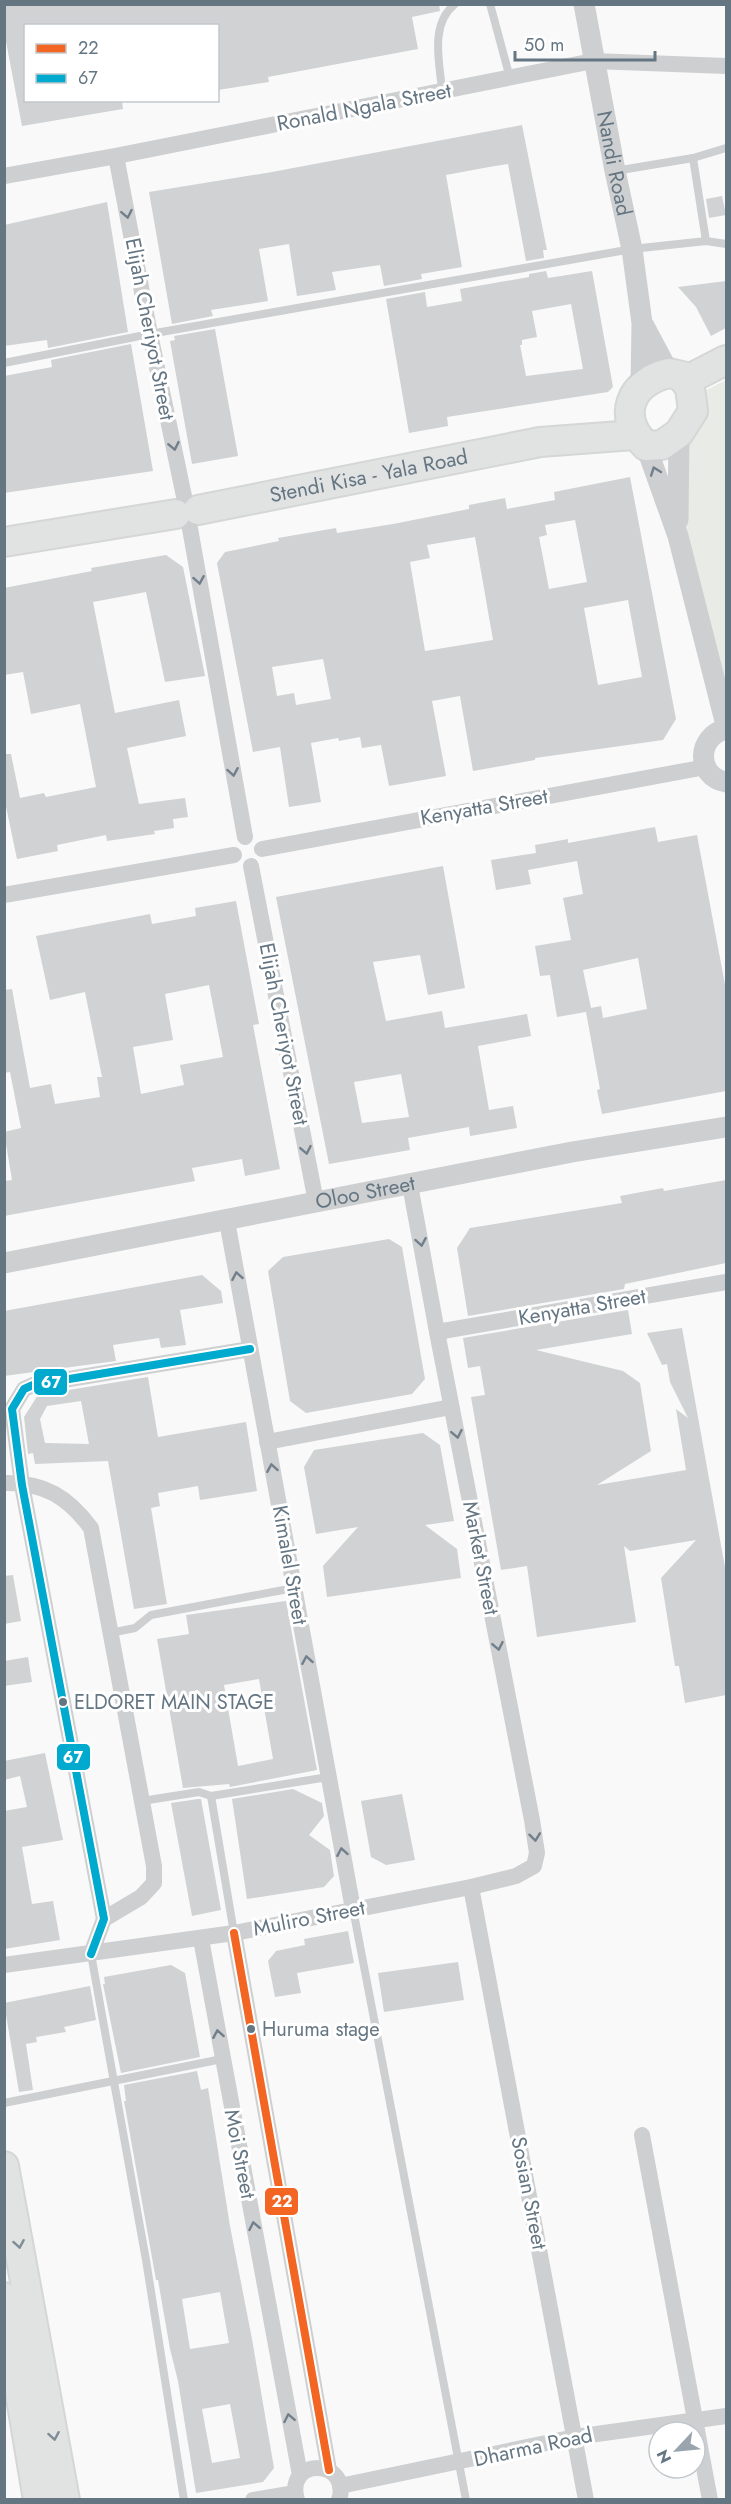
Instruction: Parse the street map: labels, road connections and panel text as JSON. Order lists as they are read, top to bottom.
{
  "streets": {
    "highway": ["Stendi Kisa - Yala Road"],
    "street": [
      "Ronald Ngala Street",
      "Nandi Road",
      "Elijah Cheriyot Street",
      "Kenyatta Street",
      "Oloo Street",
      "Market Street",
      "Kimalel Street",
      "Muliro Street",
      "Moi Street",
      "Sosian Street",
      "Dharma Road"
    ]
  },
  "crossings": [
    ["Ronald Ngala Street", "Nandi Road"],
    ["Ronald Ngala Street", "Elijah Cheriyot Street"],
    ["Nandi Road", "Stendi Kisa - Yala Road"],
    ["Elijah Cheriyot Street", "Stendi Kisa - Yala Road"],
    ["Elijah Cheriyot Street", "Kenyatta Street"],
    ["Elijah Cheriyot Street", "Oloo Street"],
    ["Kenyatta Street", "Market Street"],
    ["Oloo Street", "Market Street"],
    ["Oloo Street", "Kimalel Street"],
    ["Market Street", "Muliro Street"],
    ["Market Street", "Sosian Street"],
    ["Kimalel Street", "Muliro Street"],
    ["Muliro Street", "Moi Street"],
    ["Muliro Street", "Sosian Street"],
    ["Sosian Street", "Dharma Road"]
  ],
  "one_way": ["Elijah Cheriyot Street", "Market Street", "Kimalel Street"],
  "places": ["ELDORET MAIN STAGE", "Huruma stage"],
  "lines": ["transit line 67", "transit line 22"],
  "legend": ["22", "67"],
  "scale_bar": "50 m",
  "north": "bottom left"
}
